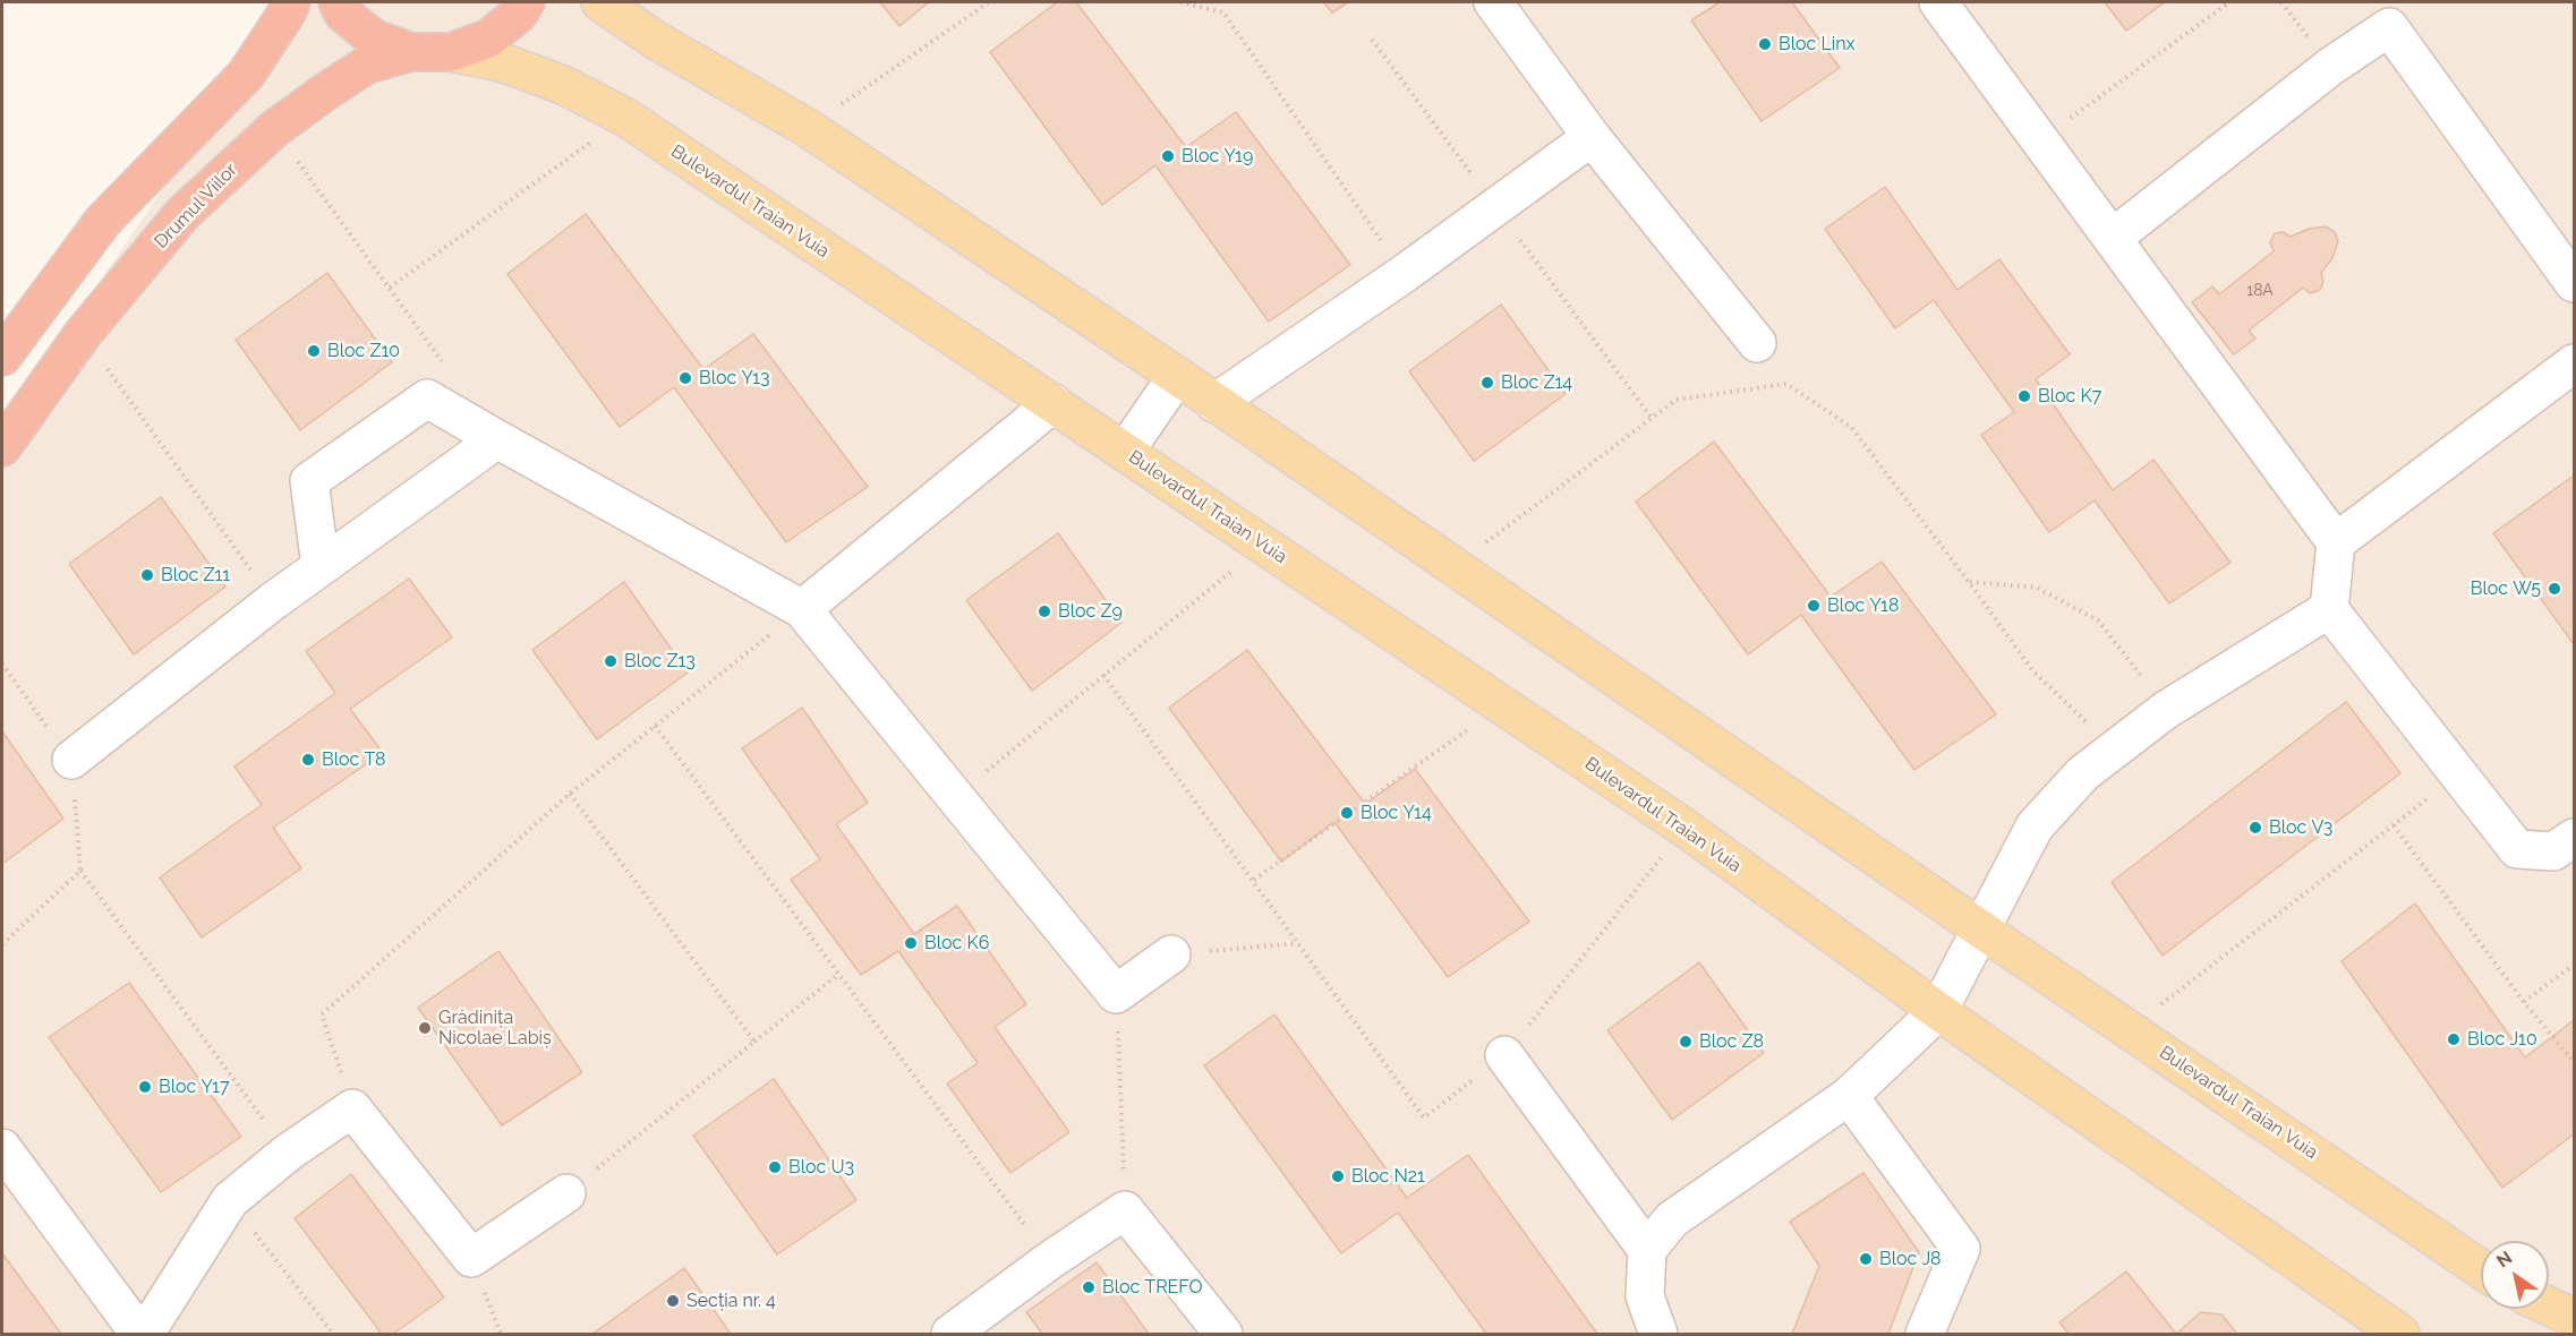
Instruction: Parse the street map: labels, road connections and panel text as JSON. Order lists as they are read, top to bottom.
{
  "streets": {
    "highway": ["Drumul Viilor"],
    "main road": ["Bulevardul Traian Vuia"]
  },
  "places": [
    "Bloc Linx",
    "Bloc Y19",
    "Bloc Z10",
    "Bloc Y13",
    "Bloc Z14",
    "Bloc K7",
    "Bloc Z11",
    "Bloc W5",
    "Bloc Y18",
    "Bloc Z9",
    "Bloc Z13",
    "Bloc T8",
    "Bloc Y14",
    "Bloc V3",
    "Bloc K6",
    "Grădinița Nicolae Labiș",
    "Bloc J10",
    "Bloc Z8",
    "Bloc Y17",
    "Bloc U3",
    "Bloc N21",
    "Bloc J8",
    "Bloc TREFO",
    "Secția nr. 4"
  ],
  "house_numbers": ["18A"],
  "north": "top left"
}
